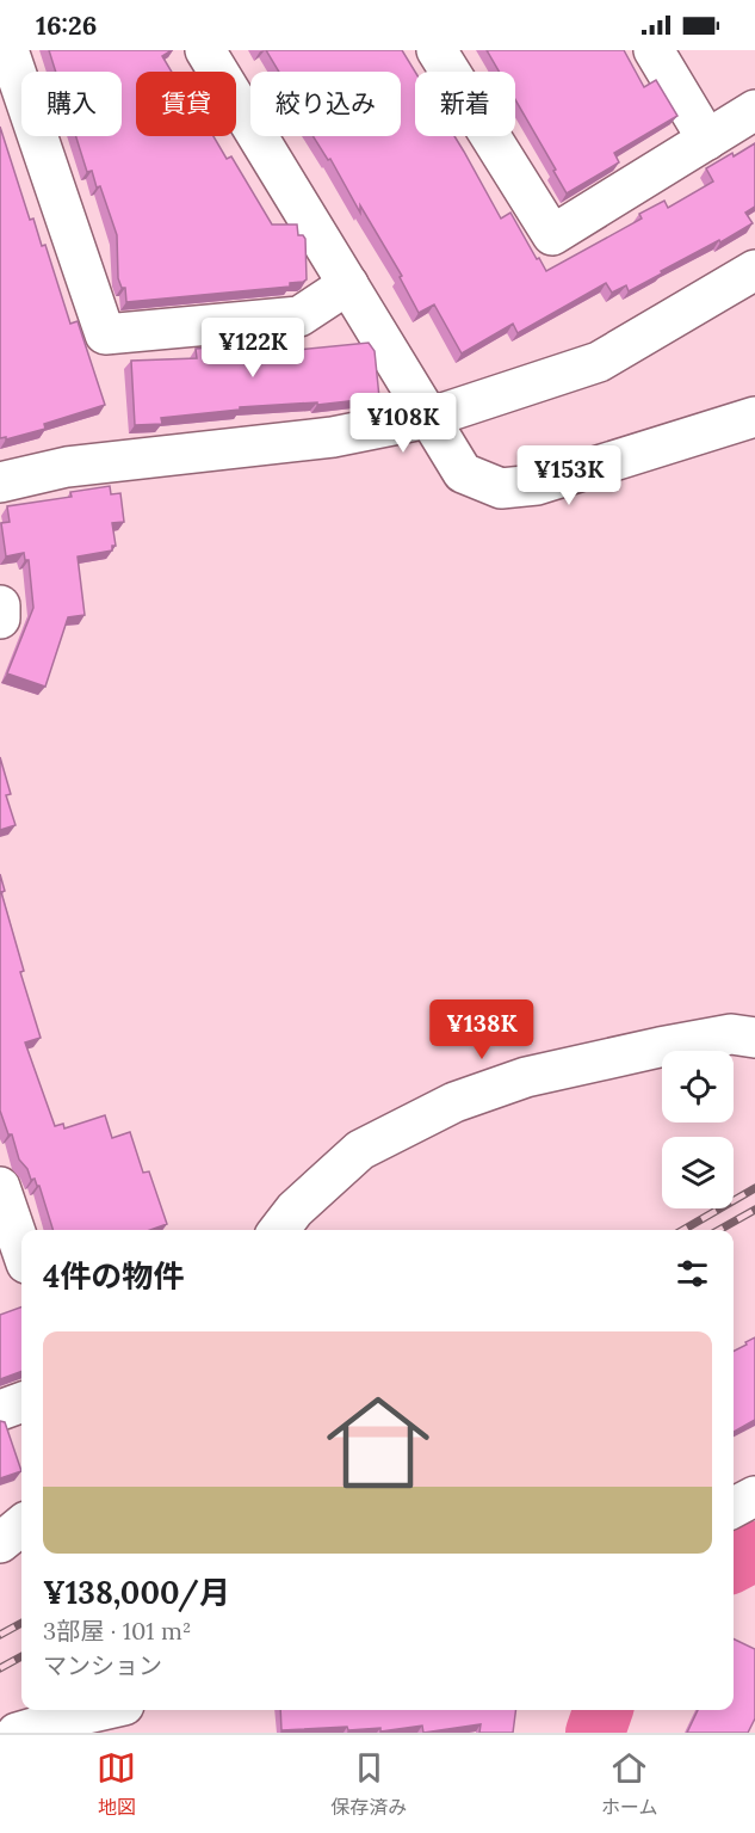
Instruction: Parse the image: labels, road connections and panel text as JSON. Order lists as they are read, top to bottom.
{
  "page": {
    "status": "16:26",
    "chip": [
      "購入",
      "賃貸",
      "絞り込み",
      "新着"
    ],
    "price": [
      "¥122K",
      "¥108K",
      "¥153K",
      "¥138K"
    ],
    "heading": "4件の物件",
    "list": [
      {
        "name": "¥138,000/月",
        "note": "3部屋 · 101 m² · マンション"
      }
    ],
    "tabs": ["地図", "保存済み", "ホーム"]
  }
}
